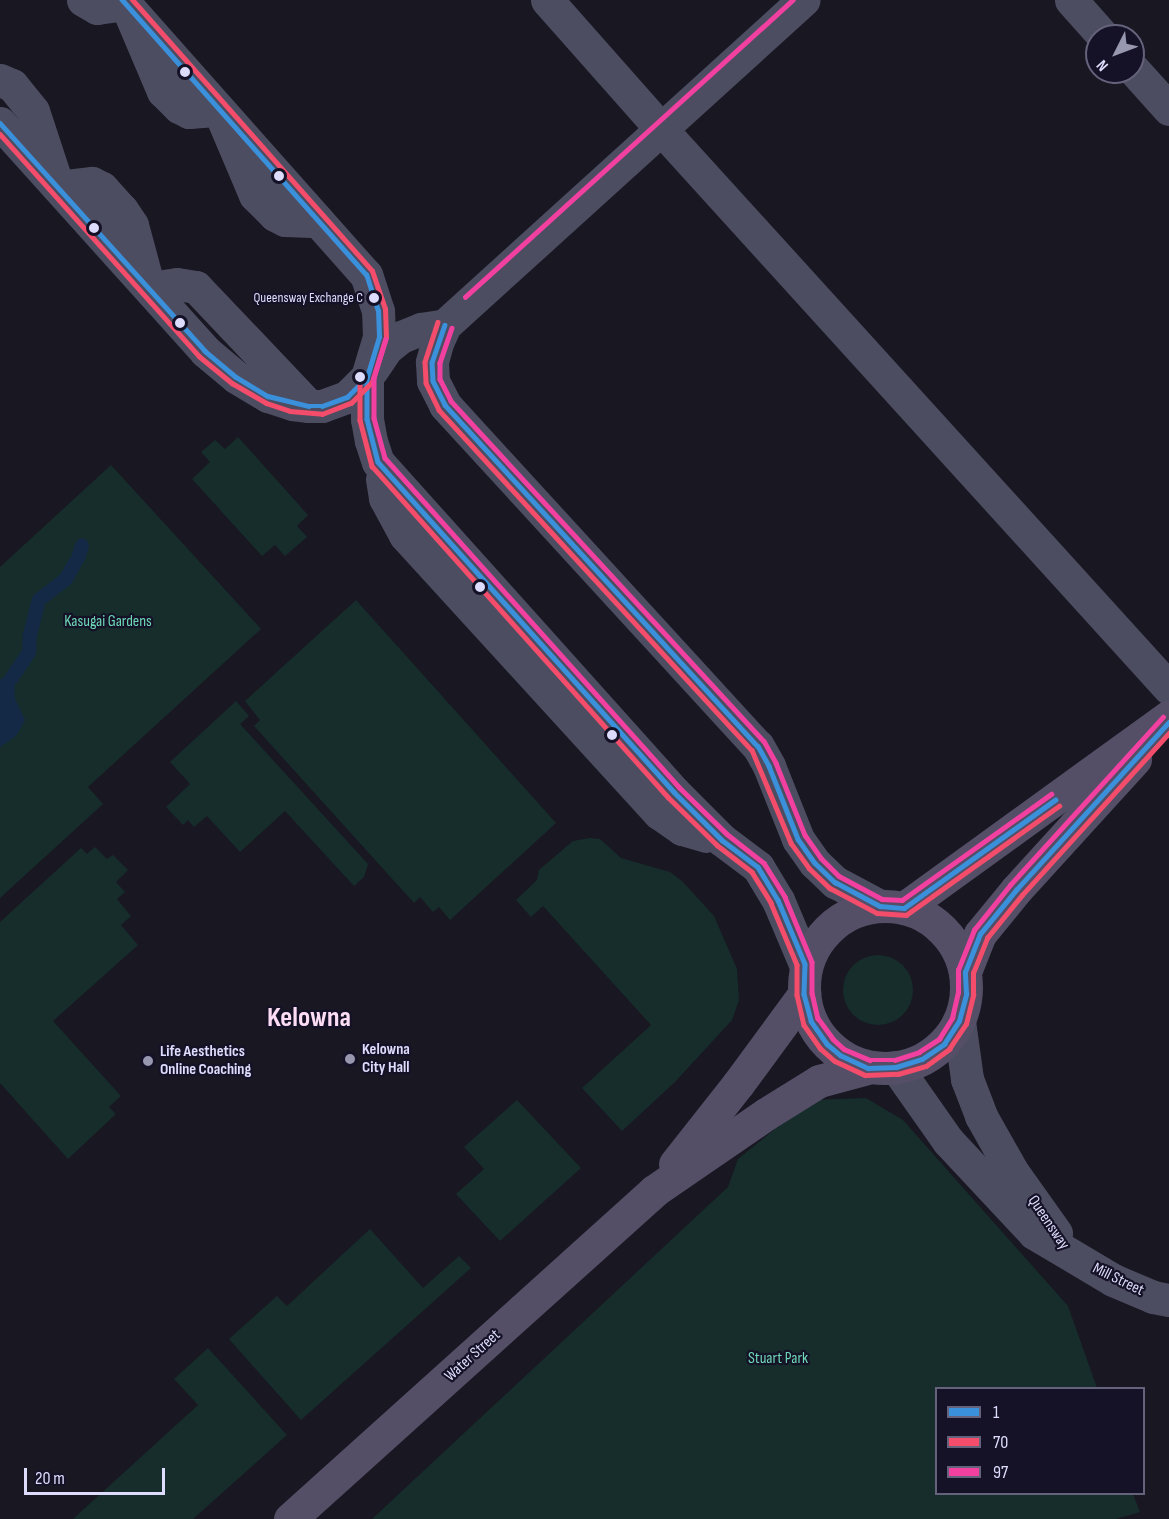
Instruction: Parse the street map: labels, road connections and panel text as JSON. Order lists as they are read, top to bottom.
{
  "streets": {
    "main road": ["Water Street"],
    "street": ["Queensway", "Mill Street"]
  },
  "crossings": [
    ["Queensway", "Mill Street"],
    ["Queensway", "Water Street"]
  ],
  "districts": ["Kelowna"],
  "parks": ["Kasugai Gardens", "Stuart Park"],
  "places": ["Queensway Exchange C", "Kelowna City Hall", "Life Aesthetics Online Coaching"],
  "lines": ["transit line 1", "transit line 70", "transit line 97"],
  "legend": ["1", "70", "97"],
  "scale_bar": "20 m",
  "north": "bottom left"
}
